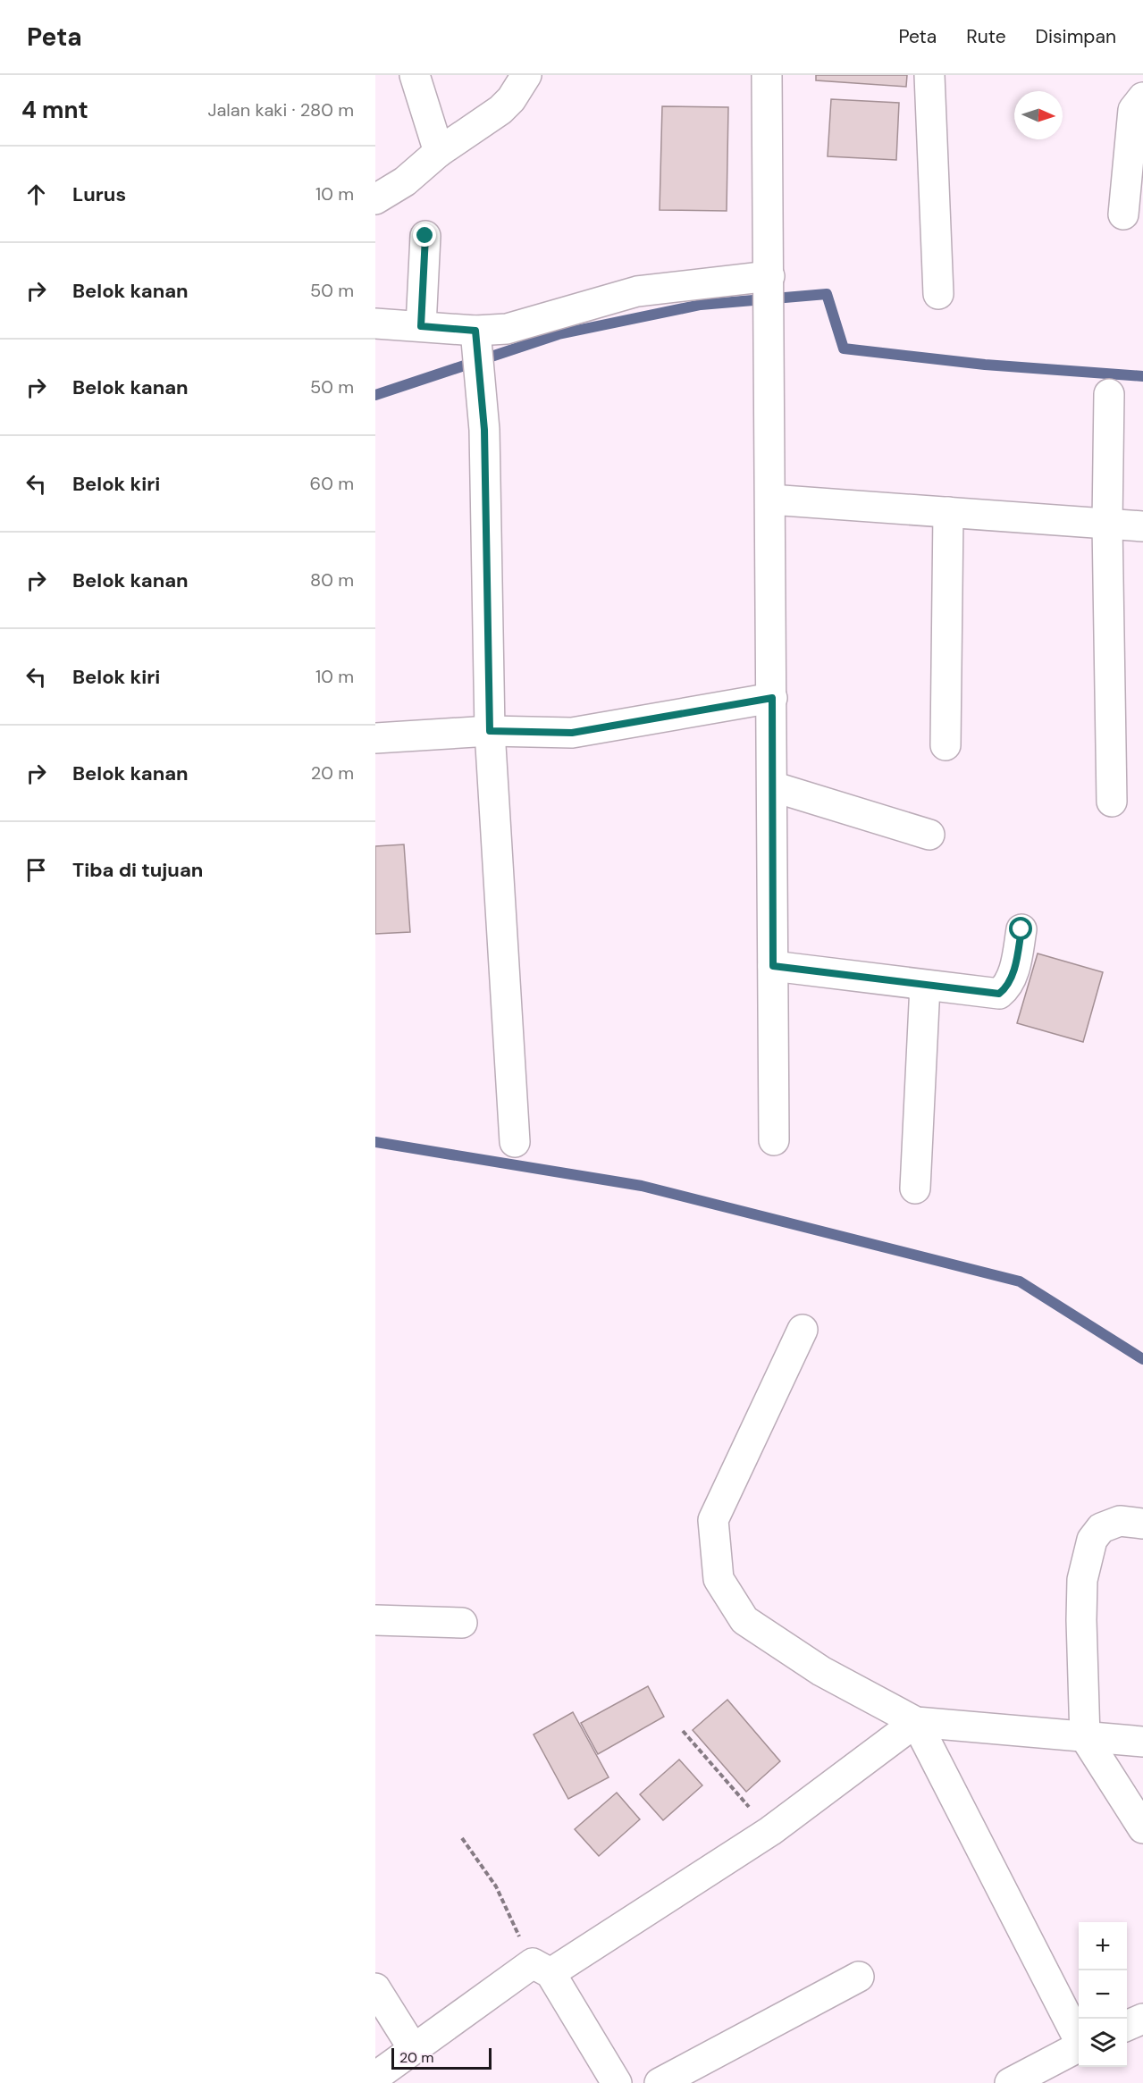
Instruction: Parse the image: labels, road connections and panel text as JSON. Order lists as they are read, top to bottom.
{
  "scale_bar": "20 m",
  "north": "right",
  "page": {
    "header": "Peta",
    "nav": ["Peta", "Rute", "Disimpan"],
    "heading": ["4 mnt", "Jalan kaki · 280 m"],
    "list": [
      ["Lurus", "10 m"],
      ["Belok kanan", "50 m"],
      ["Belok kanan", "50 m"],
      ["Belok kiri", "60 m"],
      ["Belok kanan", "80 m"],
      ["Belok kiri", "10 m"],
      ["Belok kanan", "20 m"],
      "Tiba di tujuan"
    ],
    "map_buttons": ["+", "−"],
    "scale": "20 m"
  }
}
